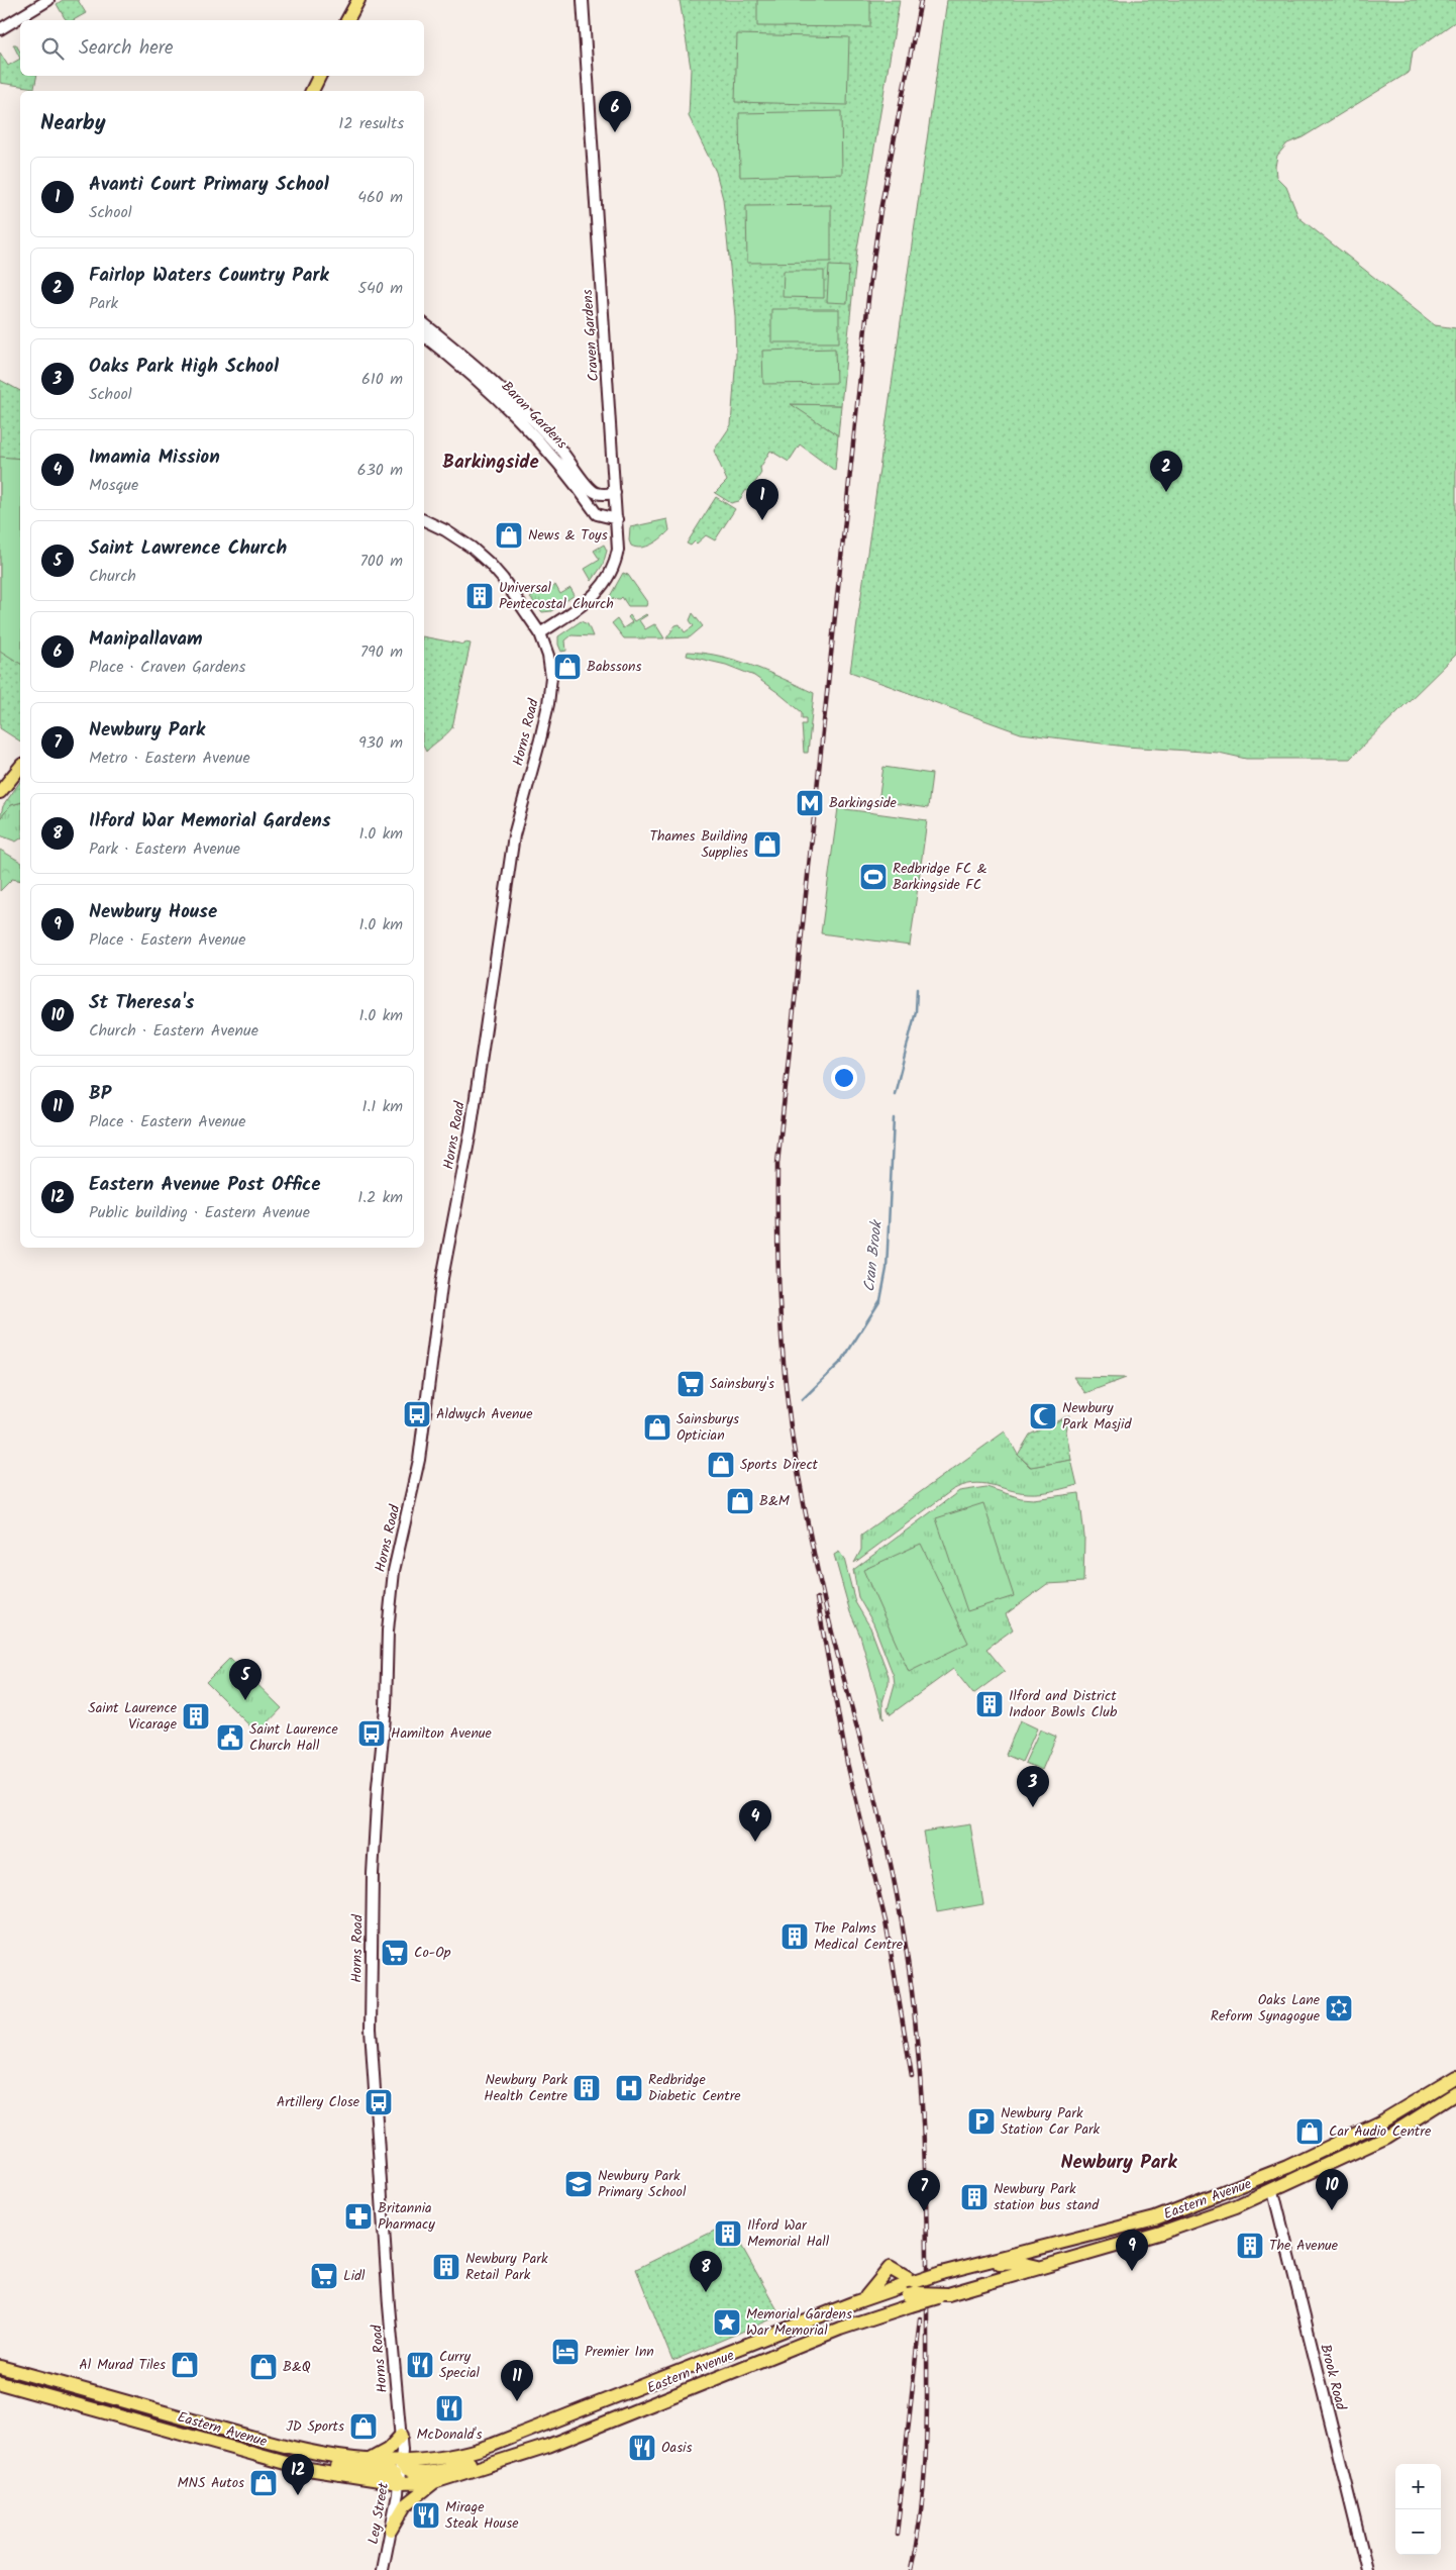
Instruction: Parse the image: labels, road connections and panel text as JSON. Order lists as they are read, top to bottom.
{
  "streets": {
    "main road": ["Eastern Avenue"],
    "street": [
      "Craven Gardens",
      "Baron Gardens",
      "Horns Road",
      "Brook Road",
      "Ley Street"
    ]
  },
  "crossings": [
    ["Craven Gardens", "Baron Gardens"],
    ["Craven Gardens", "Horns Road"],
    ["Horns Road", "Eastern Avenue"],
    ["Horns Road", "Ley Street"],
    ["Eastern Avenue", "Brook Road"],
    ["Eastern Avenue", "Ley Street"]
  ],
  "districts": ["Barkingside", "Newbury Park"],
  "water": ["Cran Brook"],
  "places": {
    "shop": [
      "News & Toys",
      "Babssons",
      "Thames Building Supplies",
      "Sainsburys Optician",
      "Sports Direct",
      "B&M",
      "Car Audio Centre",
      "Al Murad Tiles",
      "B&Q",
      "JD Sports",
      "MNS Autos"
    ],
    "building": [
      "Universal Pentecostal Church",
      "Ilford and District Indoor Bowls Club",
      "Saint Laurence Vicarage",
      "The Palms Medical Centre",
      "Newbury Park Health Centre",
      "Newbury Park station bus stand",
      "Ilford War Memorial Hall",
      "The Avenue",
      "Newbury Park Retail Park"
    ],
    "metro station": ["Barkingside"],
    "sports": ["Redbridge FC & Barkingside FC"],
    "supermarket": ["Sainsbury's", "Co-Op", "Lidl"],
    "bus stop": ["Aldwych Avenue", "Hamilton Avenue", "Artillery Close"],
    "mosque": ["Newbury Park Masjid"],
    "public building": ["Saint Laurence Church Hall"],
    "synagogue": ["Oaks Lane Reform Synagogue"],
    "hospital": ["Redbridge Diabetic Centre"],
    "parking": ["Newbury Park Station Car Park"],
    "school or university": ["Newbury Park Primary School"],
    "pharmacy": ["Britannia Pharmacy"],
    "place": ["Memorial Gardens War Memorial"],
    "hotel": ["Premier Inn"],
    "restaurant": [
      "Curry Special",
      "McDonald's",
      "Oasis",
      "Mirage Steak House"
    ]
  },
  "page": {
    "search": "Search here",
    "pins": [
      "6",
      "2",
      "1",
      "5",
      "3",
      "4",
      "10",
      "7",
      "9",
      "8",
      "11",
      "12"
    ],
    "heading": ["Nearby", "12 results"],
    "list": [
      {
        "mark": "1",
        "name": "Avanti Court Primary School",
        "note": "School",
        "value": "460 m"
      },
      {
        "mark": "2",
        "name": "Fairlop Waters Country Park",
        "note": "Park",
        "value": "540 m"
      },
      {
        "mark": "3",
        "name": "Oaks Park High School",
        "note": "School",
        "value": "610 m"
      },
      {
        "mark": "4",
        "name": "Imamia Mission",
        "note": "Mosque",
        "value": "630 m"
      },
      {
        "mark": "5",
        "name": "Saint Lawrence Church",
        "note": "Church",
        "value": "700 m"
      },
      {
        "mark": "6",
        "name": "Manipallavam",
        "note": "Place · Craven Gardens",
        "value": "790 m"
      },
      {
        "mark": "7",
        "name": "Newbury Park",
        "note": "Metro · Eastern Avenue",
        "value": "930 m"
      },
      {
        "mark": "8",
        "name": "Ilford War Memorial Gardens",
        "note": "Park · Eastern Avenue",
        "value": "1.0 km"
      },
      {
        "mark": "9",
        "name": "Newbury House",
        "note": "Place · Eastern Avenue",
        "value": "1.0 km"
      },
      {
        "mark": "10",
        "name": "St Theresa's",
        "note": "Church · Eastern Avenue",
        "value": "1.0 km"
      },
      {
        "mark": "11",
        "name": "BP",
        "note": "Place · Eastern Avenue",
        "value": "1.1 km"
      },
      {
        "mark": "12",
        "name": "Eastern Avenue Post Office",
        "note": "Public building · Eastern Avenue",
        "value": "1.2 km"
      }
    ],
    "map_buttons": ["+", "−"]
  }
}
